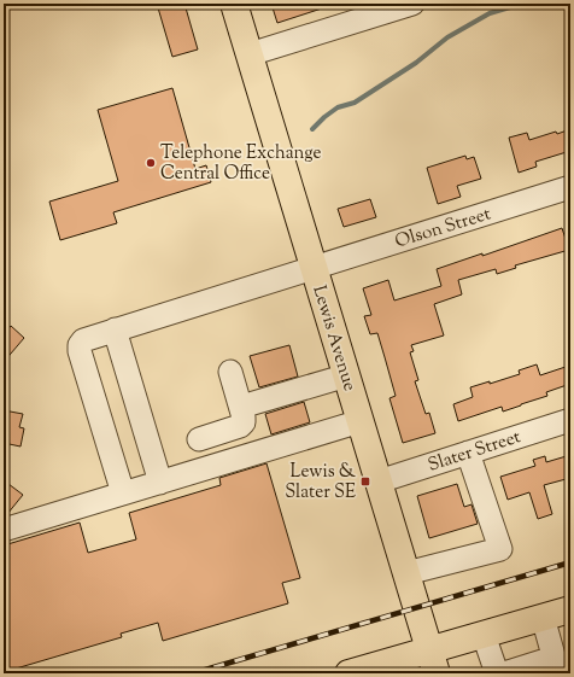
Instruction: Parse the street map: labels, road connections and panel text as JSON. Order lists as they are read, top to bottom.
{
  "streets": {
    "main road": ["Lewis Avenue"],
    "street": ["Olson Street", "Slater Street"]
  },
  "crossings": [
    ["Olson Street", "Lewis Avenue"],
    ["Lewis Avenue", "Slater Street"]
  ],
  "places": {
    "other": ["Telephone Exchange Central Office"],
    "transit": ["Lewis & Slater SE"]
  }
}
